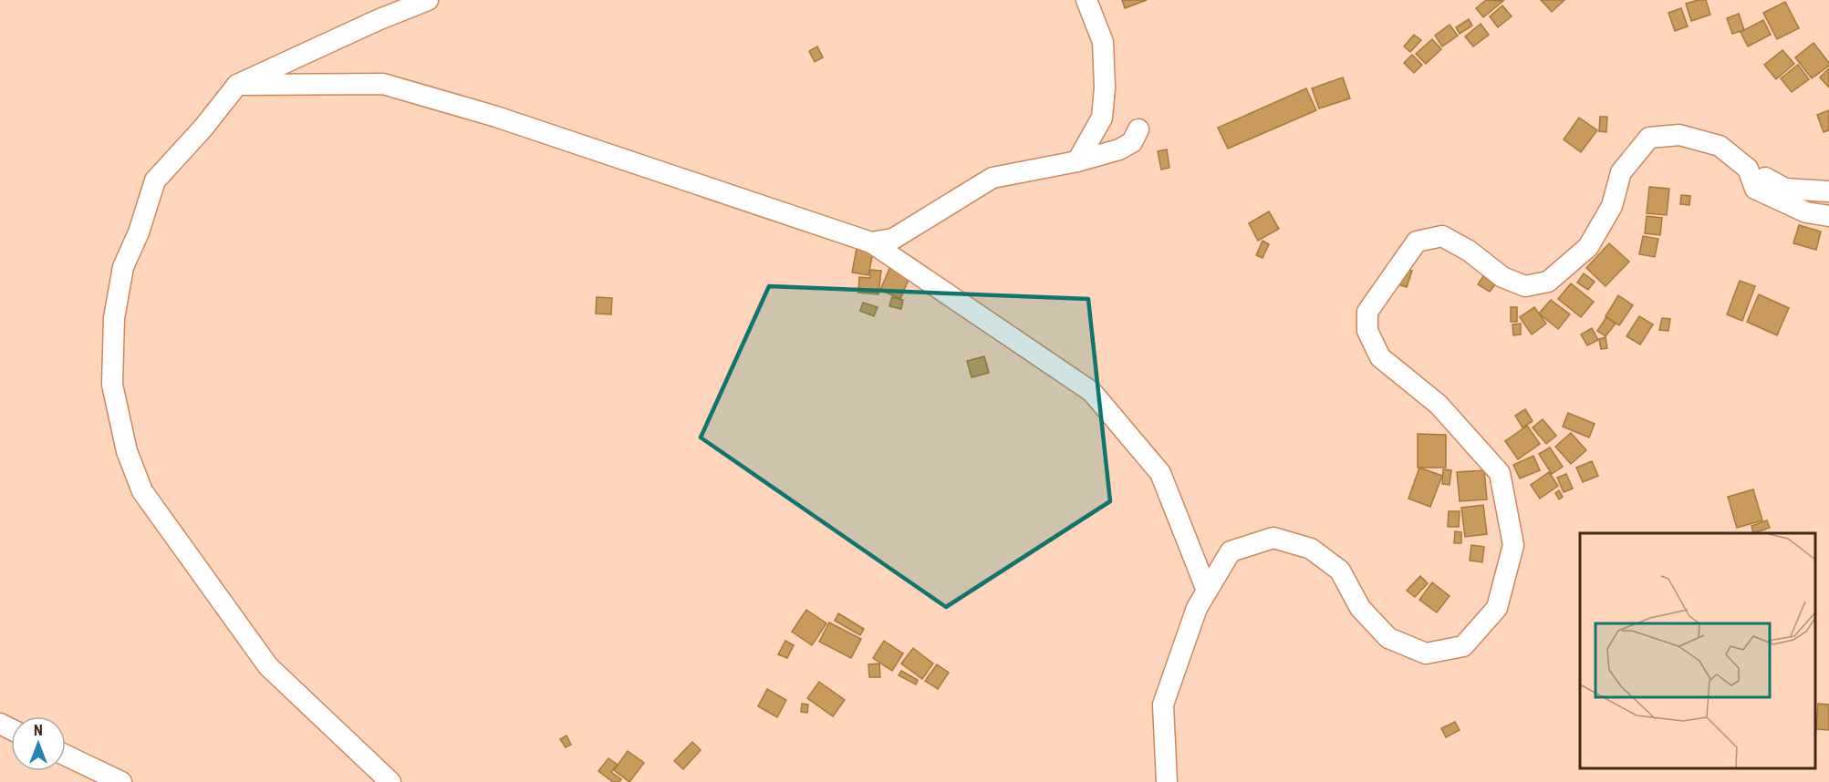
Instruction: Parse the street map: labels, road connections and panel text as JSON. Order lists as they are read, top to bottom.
{
  "north": "top"
}
